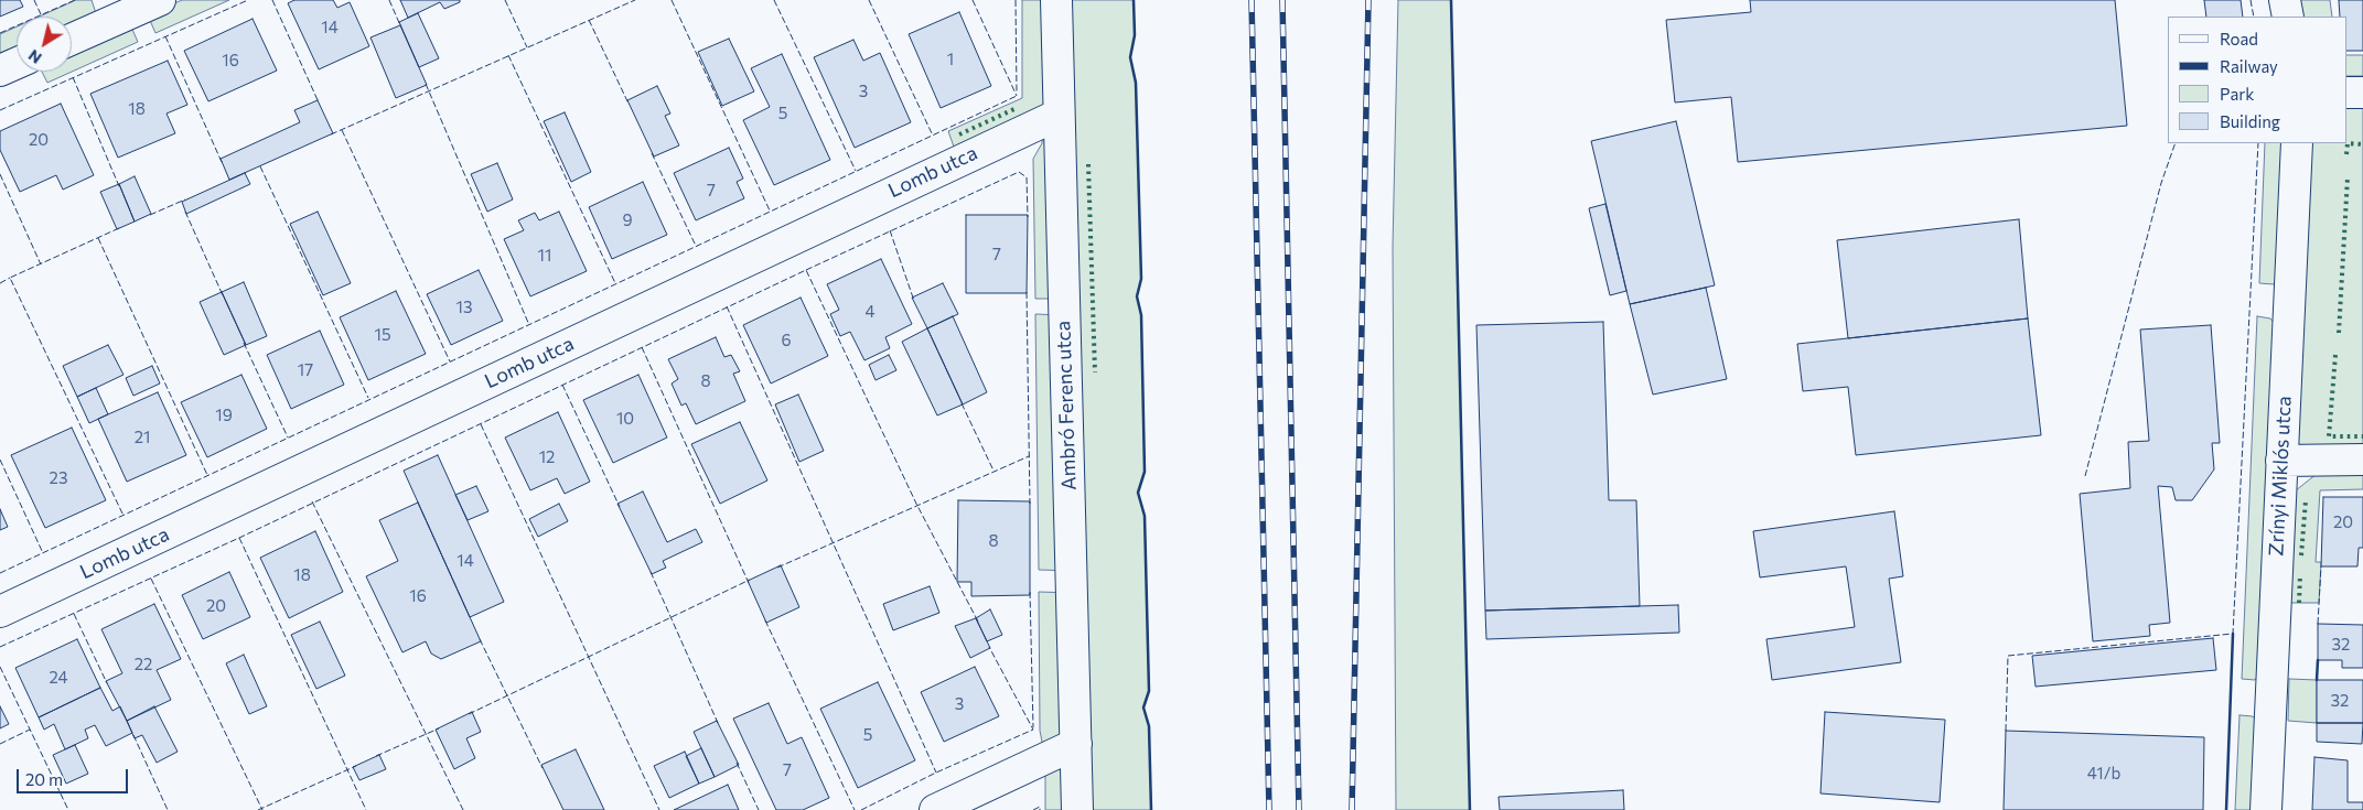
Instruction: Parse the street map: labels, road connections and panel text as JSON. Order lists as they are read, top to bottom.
{
  "streets": {
    "street": ["Lomb utca", "Ambró Ferenc utca", "Zrínyi Miklós utca"]
  },
  "crossings": [
    ["Lomb utca", "Ambró Ferenc utca"]
  ],
  "house_numbers": [
    "14",
    "1",
    "16",
    "3",
    "18",
    "5",
    "20",
    "7",
    "9",
    "7",
    "11",
    "13",
    "4",
    "15",
    "6",
    "17",
    "8",
    "19",
    "10",
    "21",
    "12",
    "23",
    "20",
    "8",
    "14",
    "18",
    "16",
    "20",
    "32",
    "22",
    "24",
    "32",
    "3",
    "5",
    "7",
    "41/b"
  ],
  "legend": [
    "Road",
    "Railway",
    "Park",
    "Building"
  ],
  "scale_bar": "20 m",
  "north": "bottom left"
}
